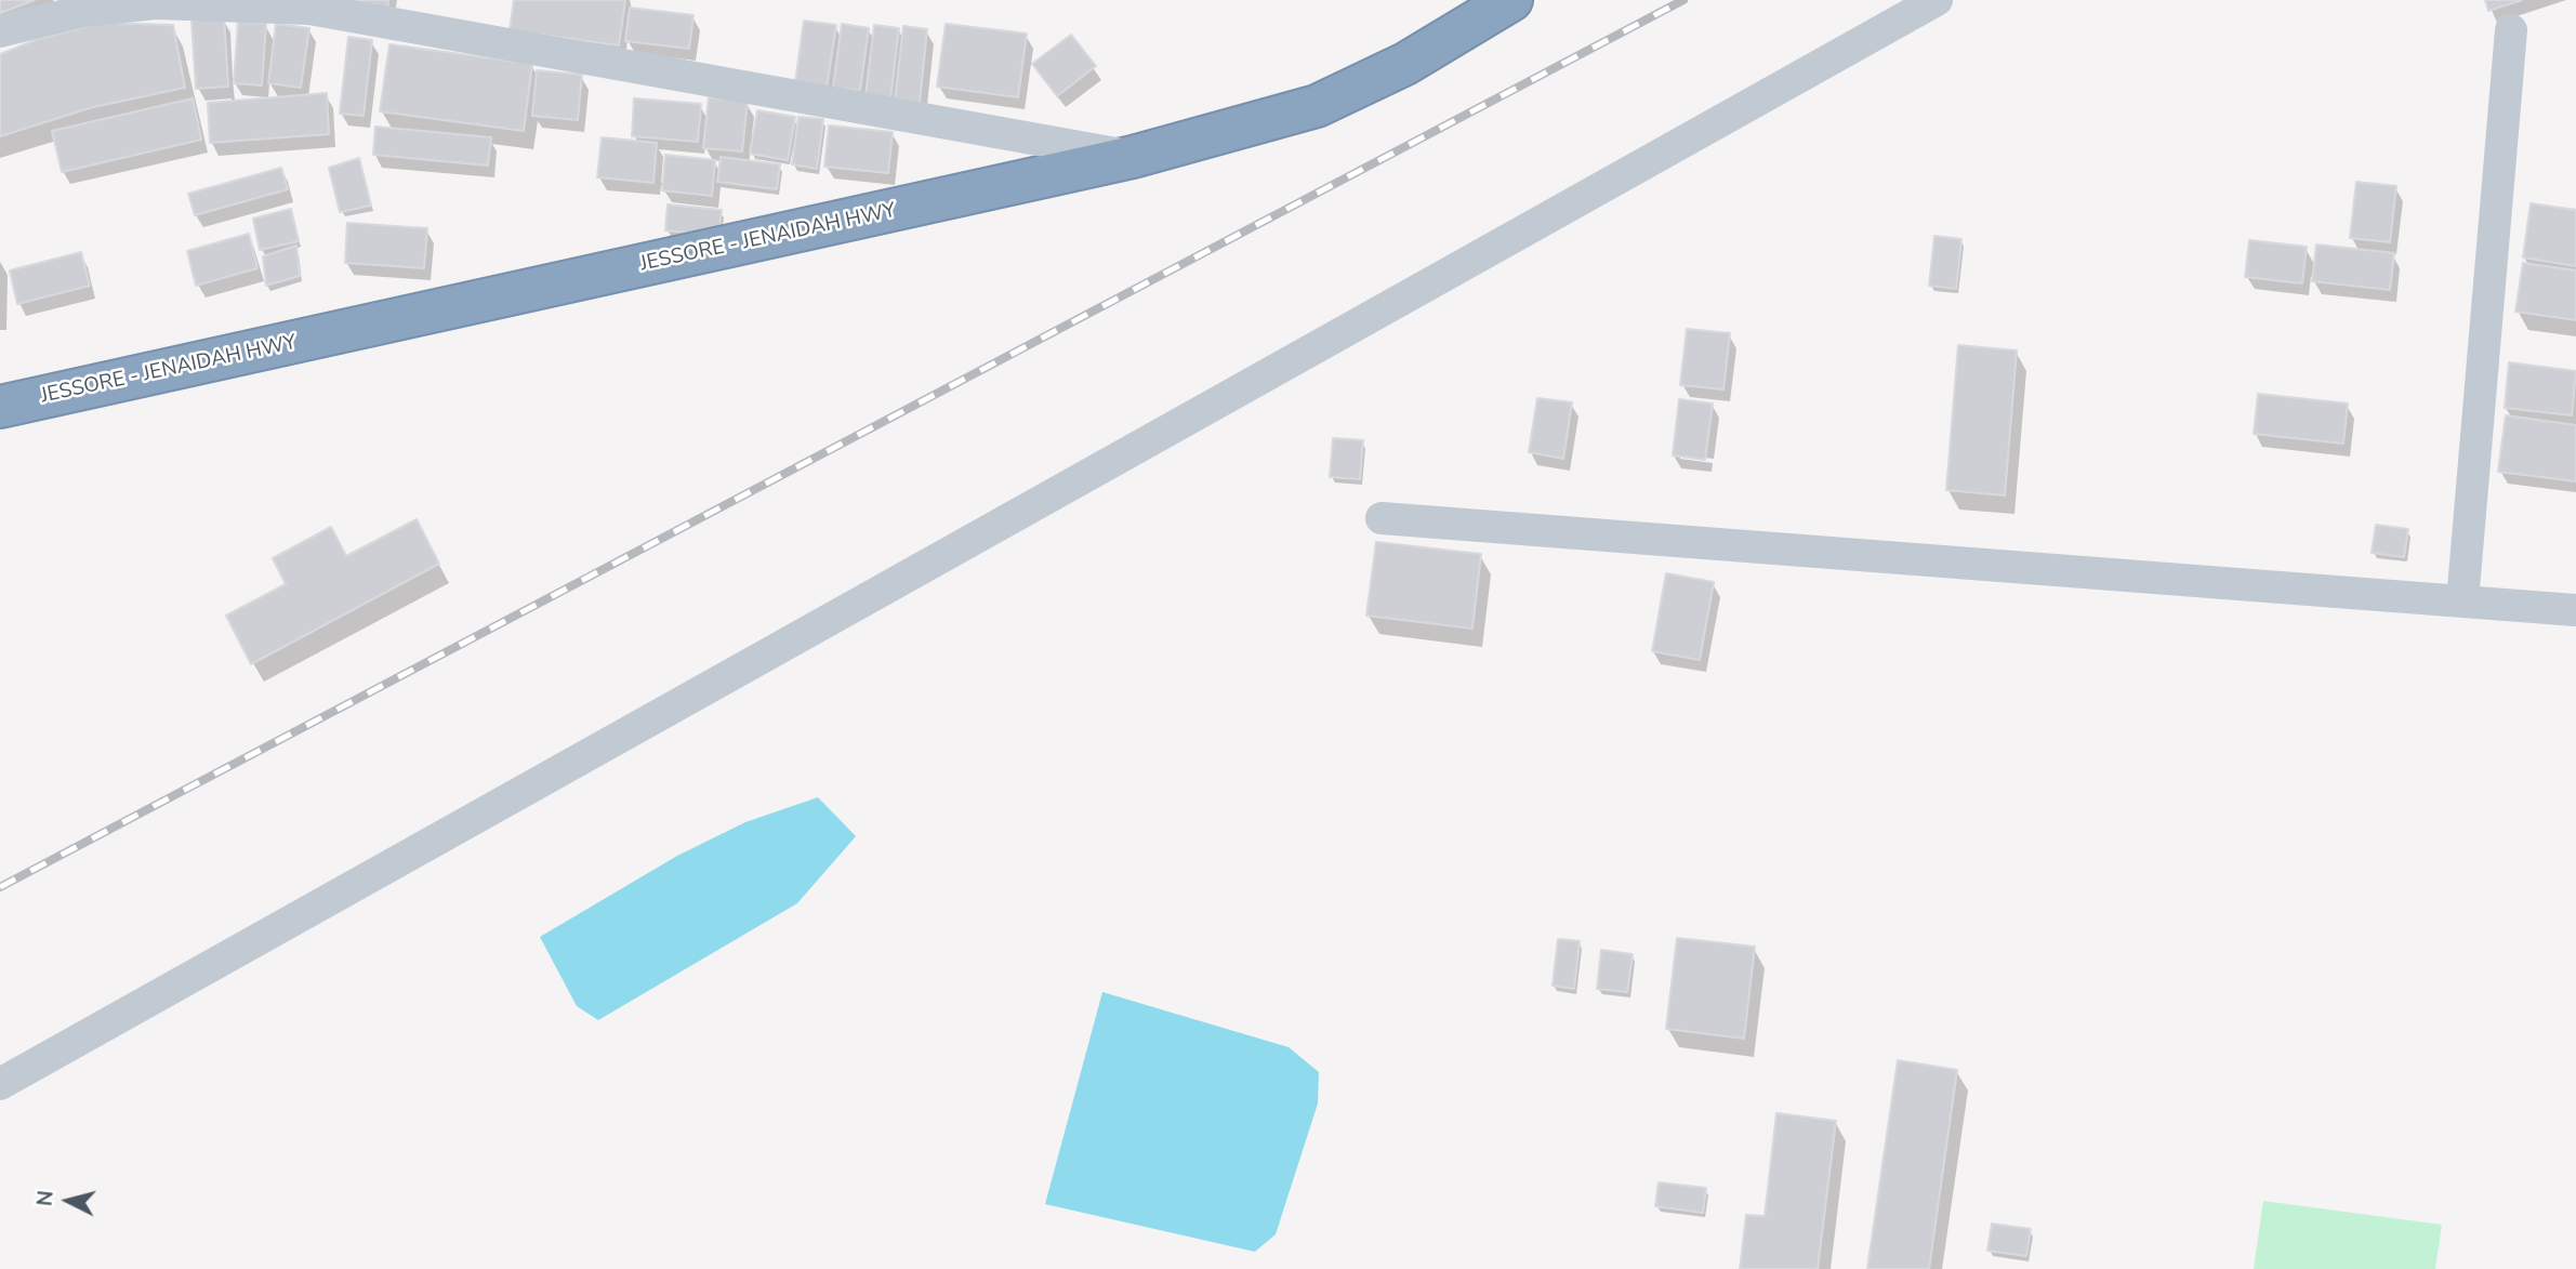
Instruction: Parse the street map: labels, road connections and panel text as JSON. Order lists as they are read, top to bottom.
{
  "streets": {
    "highway": ["JESSORE - JENAIDAH HWY"]
  },
  "north": "left"
}
